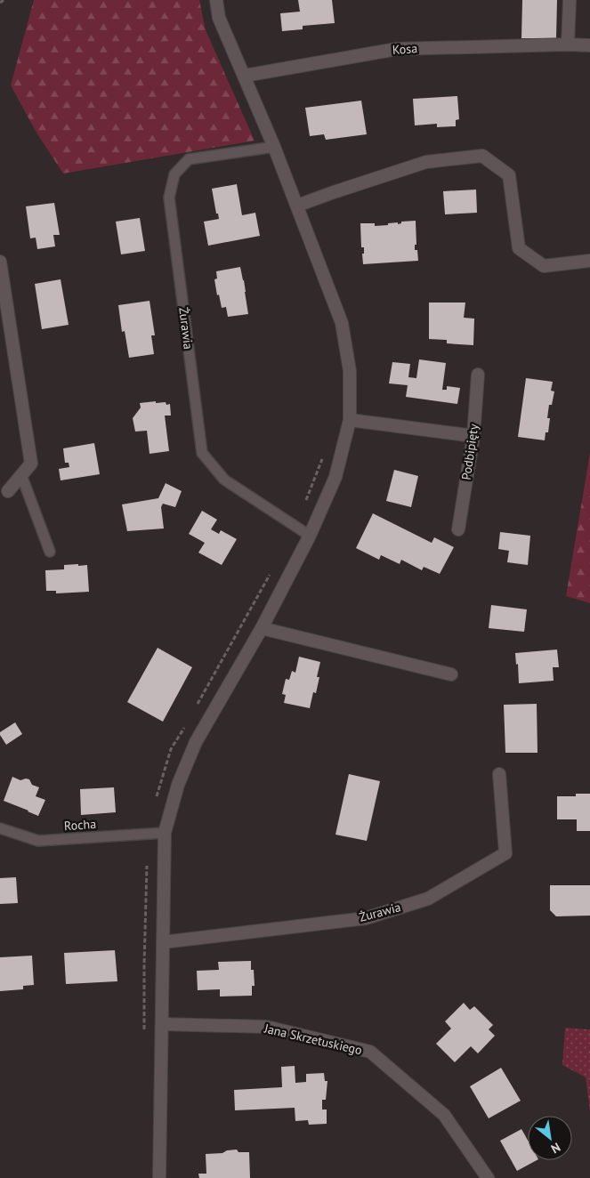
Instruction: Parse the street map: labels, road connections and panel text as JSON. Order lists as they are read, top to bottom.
{
  "streets": {
    "street": [
      "Kosa",
      "Żurawia",
      "Podbipięty",
      "Jana Skrzetuskiego"
    ],
    "lane": ["Rocha"]
  },
  "north": "bottom right"
}
